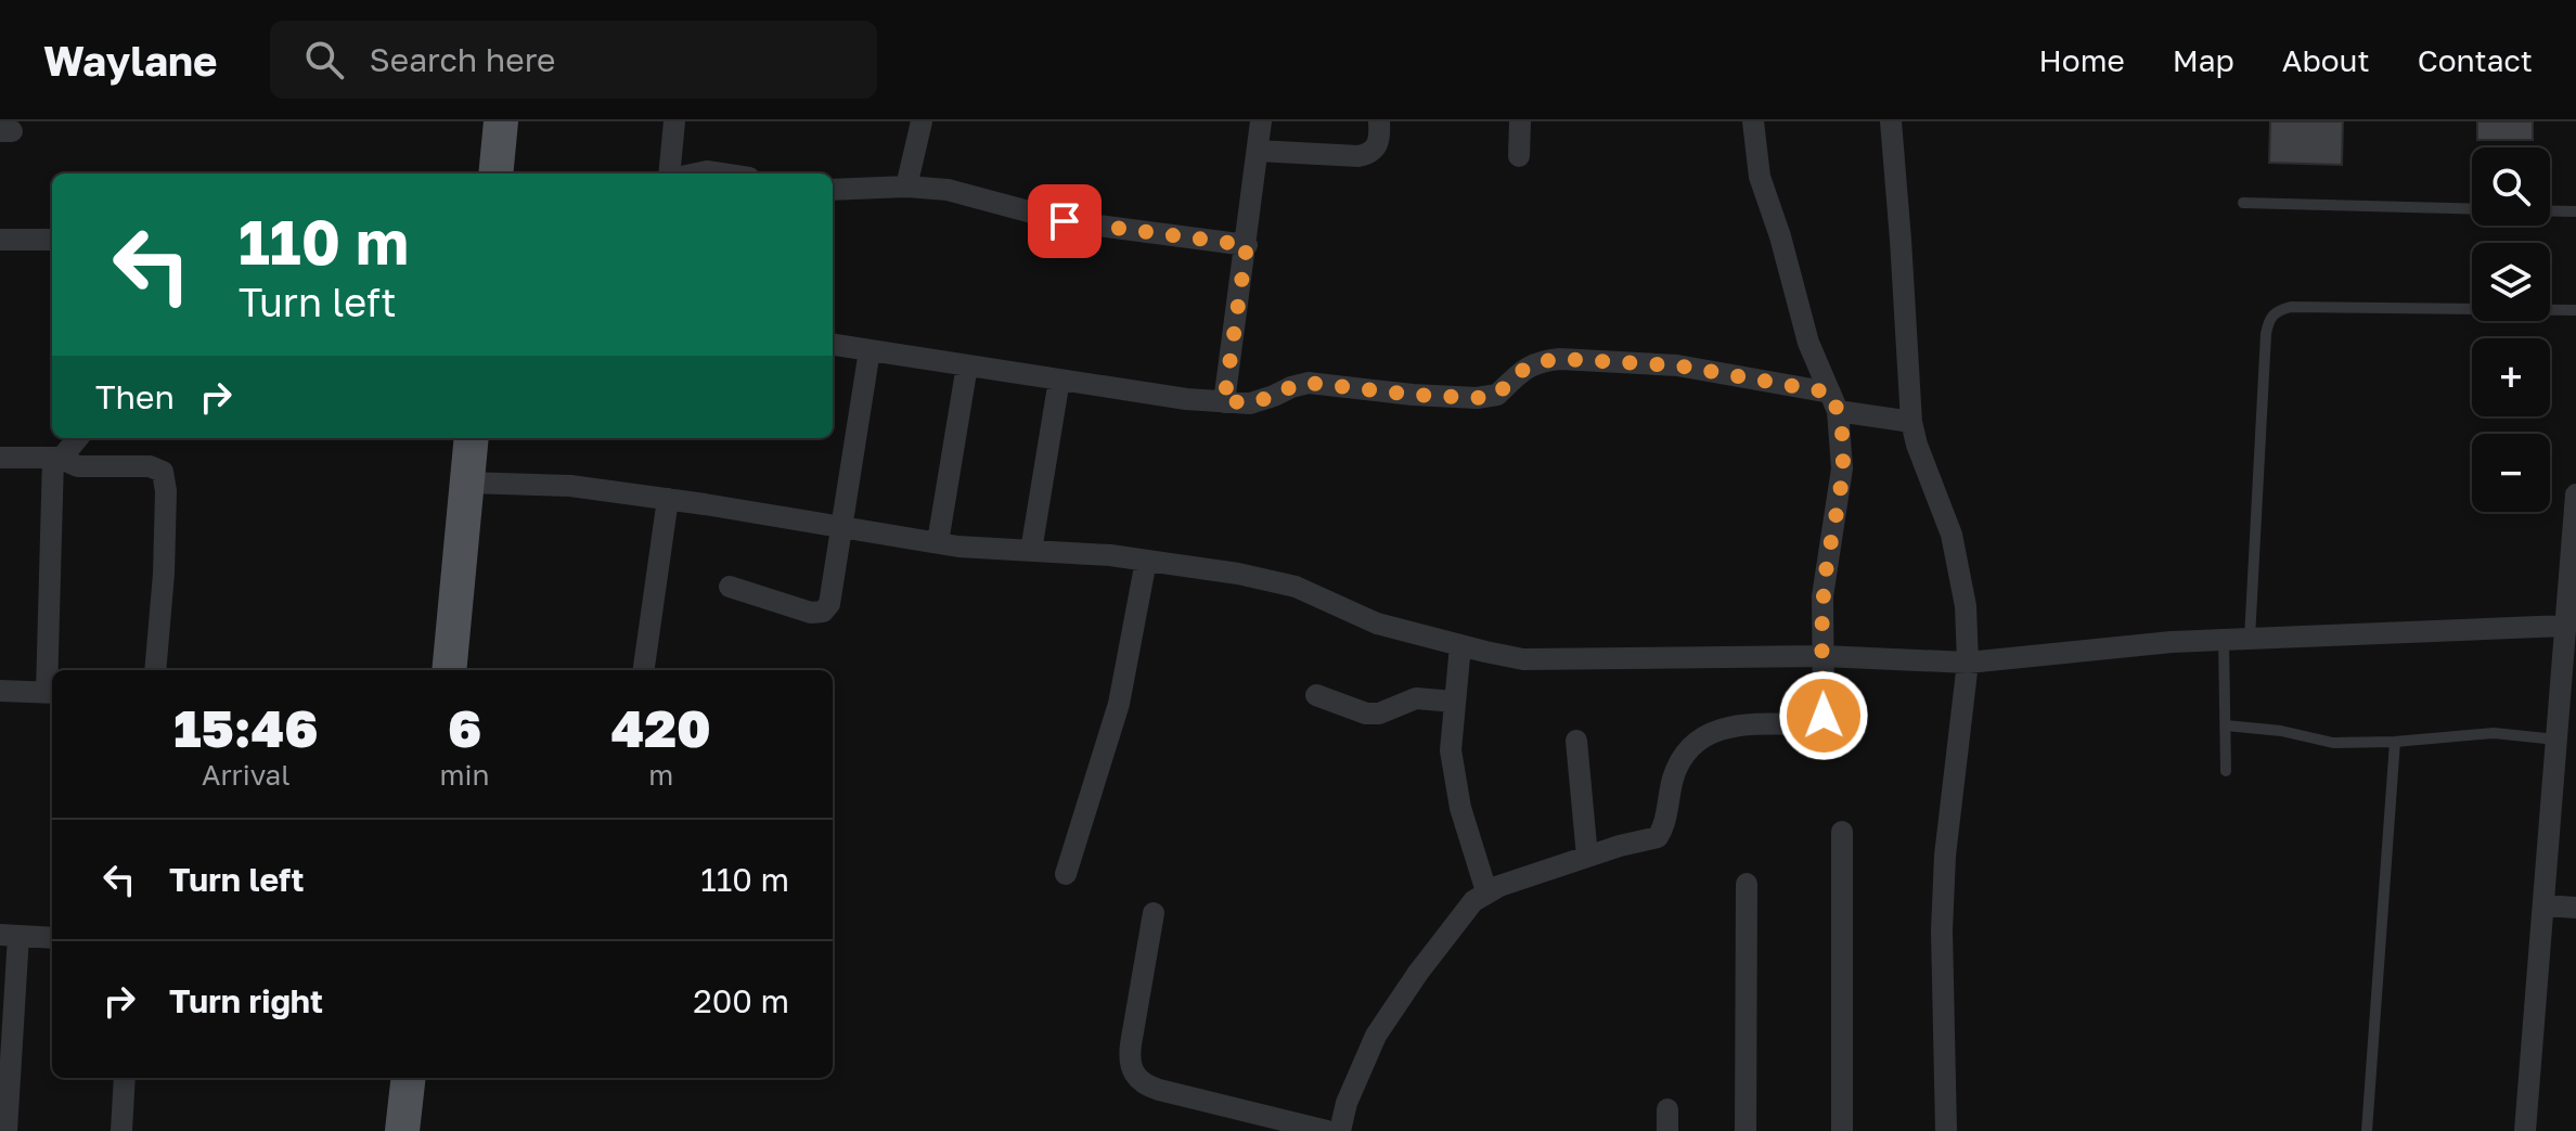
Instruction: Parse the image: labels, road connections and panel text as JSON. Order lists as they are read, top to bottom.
{
  "page": {
    "header": "Waylane",
    "search": "Search here",
    "nav": [
      "Home",
      "Map",
      "About",
      "Contact"
    ],
    "map_buttons": ["+", "−"],
    "turn": ["110 m", "Turn left"],
    "then": "Then",
    "eta": [
      "15:46",
      "Arrival",
      "6",
      "min",
      "420",
      "m"
    ],
    "list": [
      {
        "name": "Turn left",
        "value": "110 m"
      },
      {
        "name": "Turn right",
        "value": "200 m"
      }
    ]
  }
}
